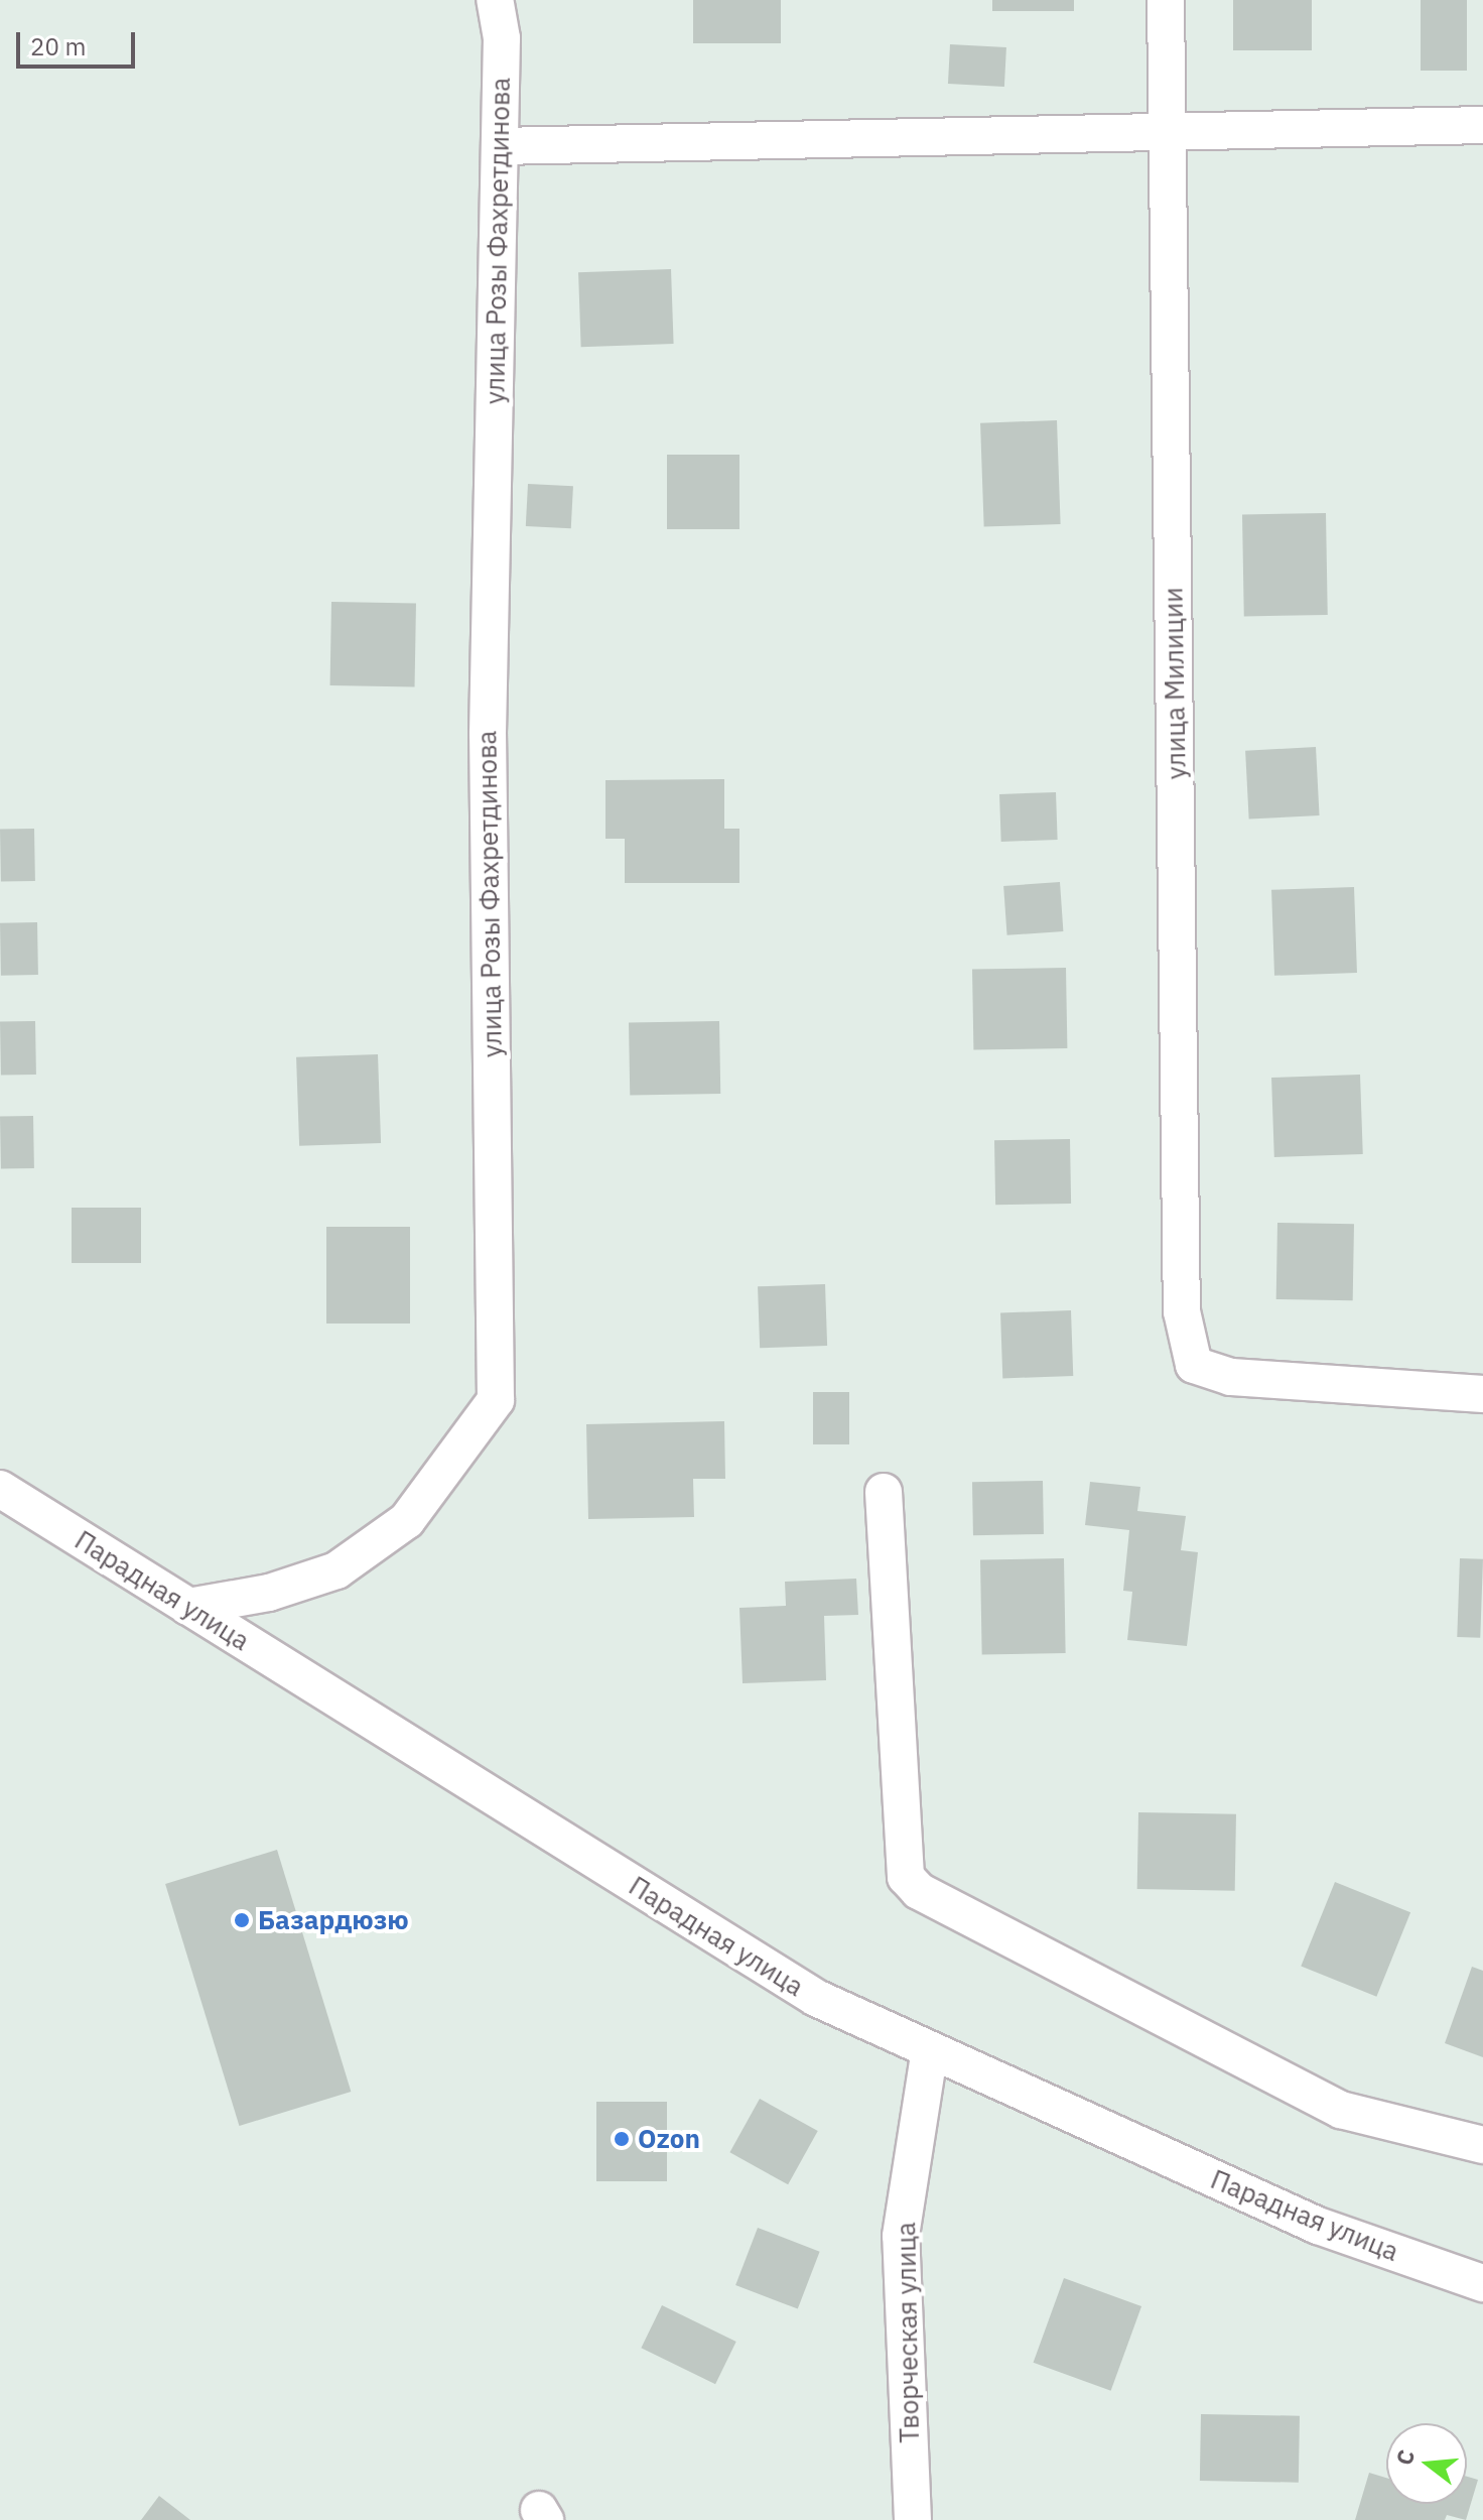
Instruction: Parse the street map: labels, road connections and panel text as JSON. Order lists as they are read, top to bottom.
{
  "streets": {
    "street": [
      "улица Розы Фахретдинова",
      "улица Милиции",
      "Парадная улица",
      "Творческая улица"
    ]
  },
  "crossings": [
    ["улица Розы Фахретдинова", "Парадная улица"],
    ["Парадная улица", "Творческая улица"]
  ],
  "places": ["Базардюзю", "Ozon"],
  "scale_bar": "20 m",
  "north": "left"
}
